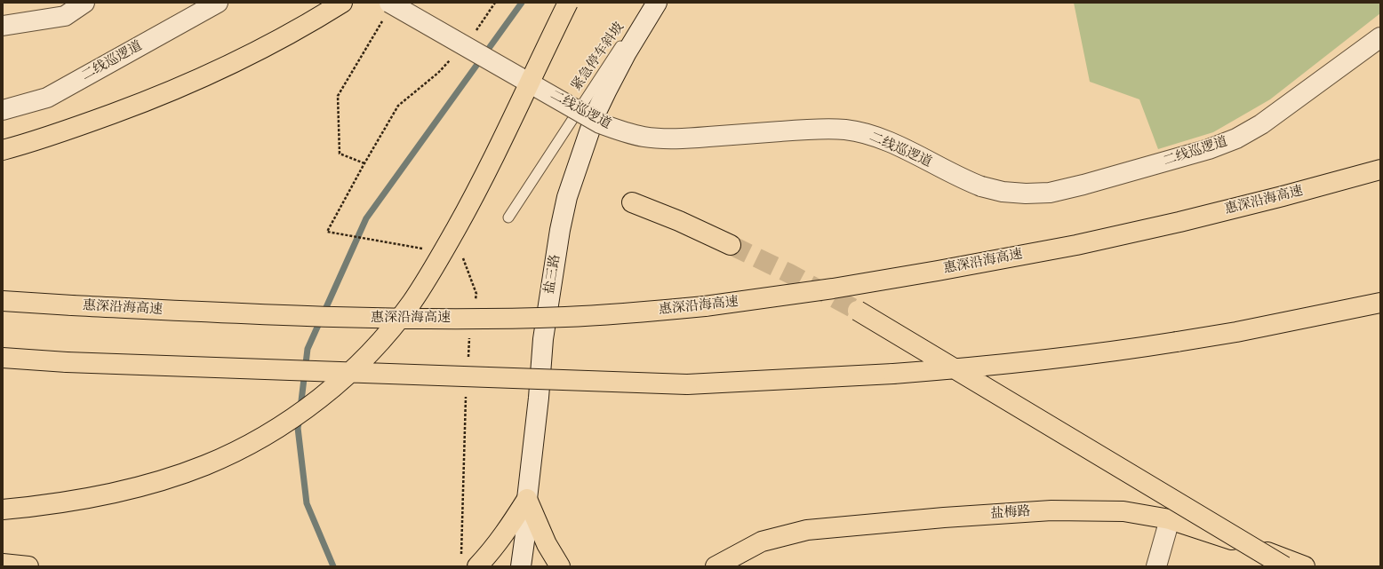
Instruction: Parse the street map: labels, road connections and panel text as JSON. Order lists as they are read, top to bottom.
{
  "streets": {
    "main road": ["惠深沿海高速", "盐梅路"],
    "street": ["二线巡逻道", "盐三路"],
    "lane": ["紧急停车斜坡"]
  },
  "crossings": [
    ["紧急停车斜坡", "盐三路"]
  ]
}
